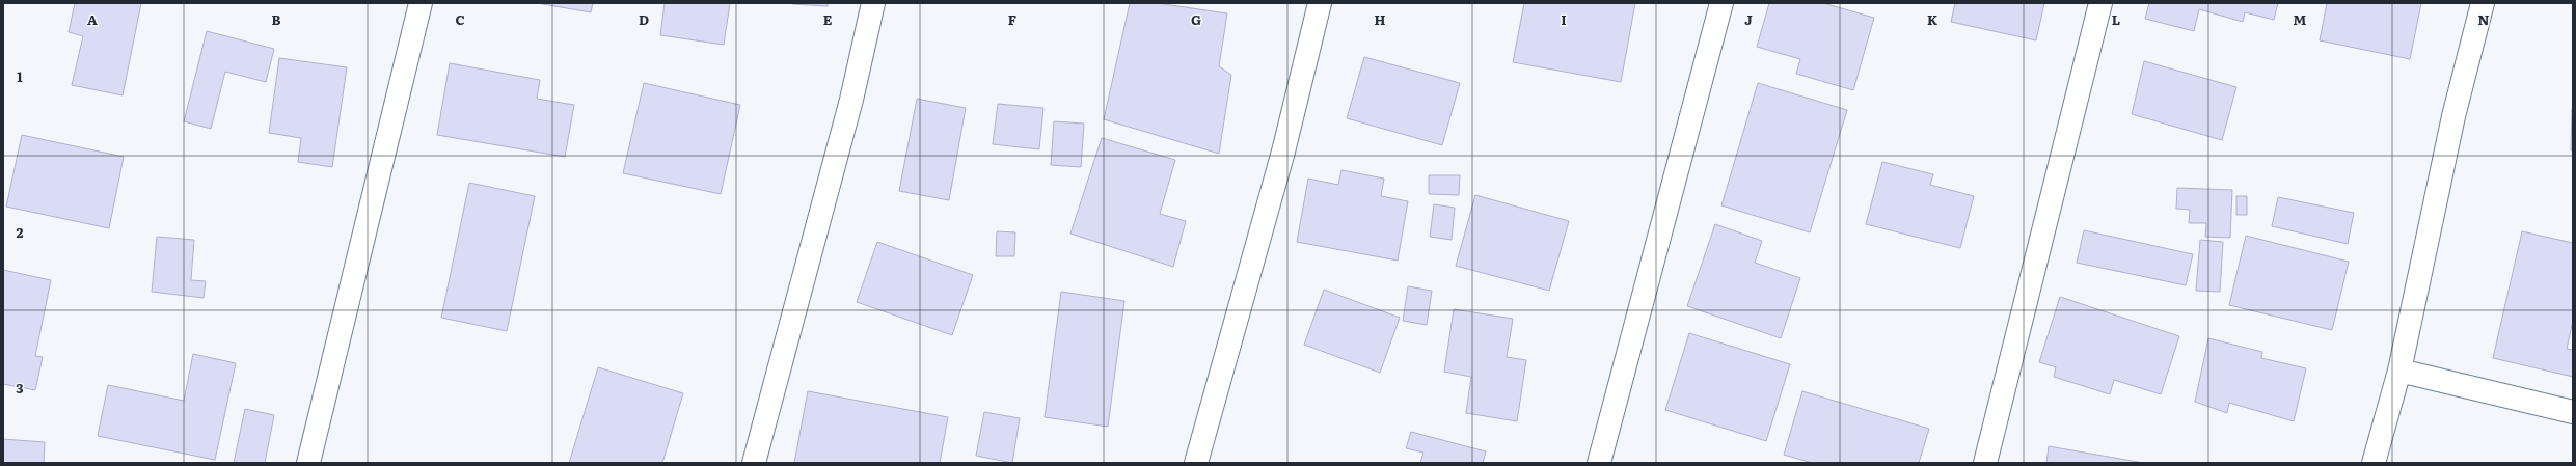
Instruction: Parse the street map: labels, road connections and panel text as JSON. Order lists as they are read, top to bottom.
{
  "grid": {
    "columns": [
      "A",
      "B",
      "C",
      "D",
      "E",
      "F",
      "G",
      "H",
      "I",
      "J",
      "K",
      "L",
      "M",
      "N"
    ],
    "rows": ["1", "2", "3"]
  }
}
